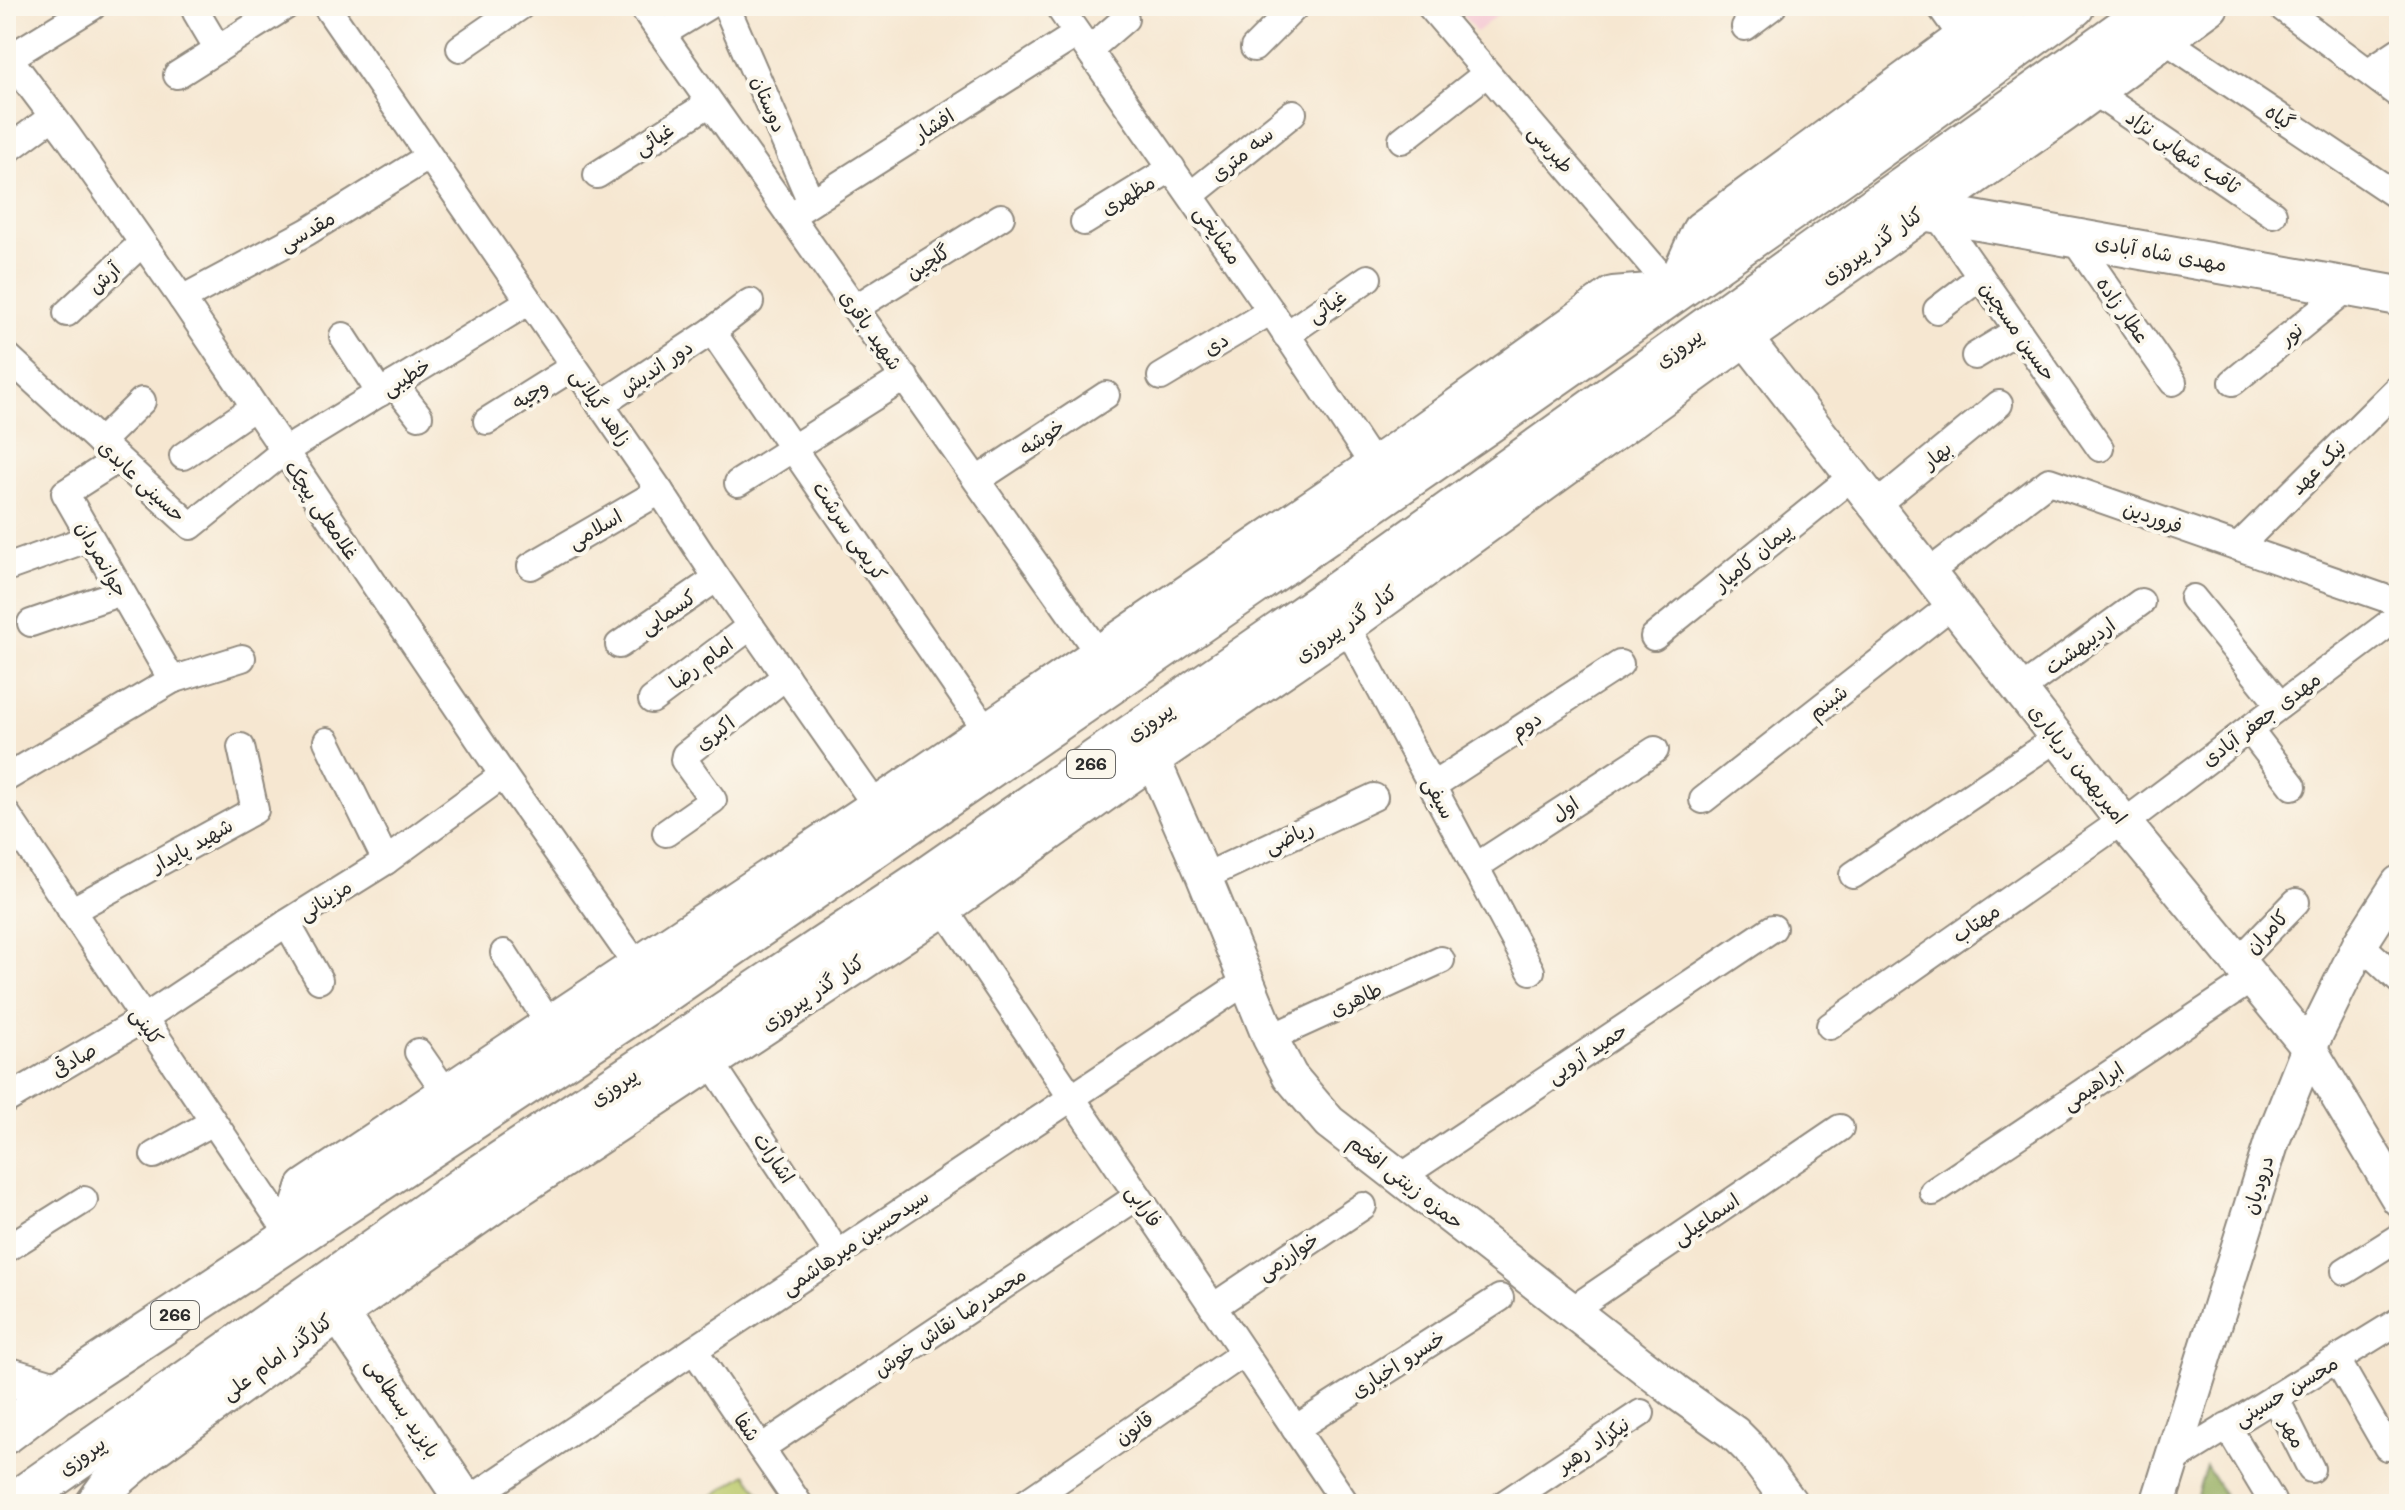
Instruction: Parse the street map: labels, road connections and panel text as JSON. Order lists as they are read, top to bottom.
{
  "streets": {
    "main road": [
      "کنار گذر پیروزی",
      "مهدی شاه آبادی",
      "پیروزی",
      "266",
      "کنارگذر امام علی",
      "بایزید بسطامی"
    ],
    "street": [
      "دوستان",
      "گیاه",
      "افشار",
      "غیائی",
      "طبرسی",
      "ثاقب شهابی نژاد",
      "سه متری",
      "مظهری",
      "مقدسی",
      "مشایخی",
      "گلچین",
      "آرش",
      "غیاثی",
      "عطار زاده",
      "شهید باقری",
      "حسین مسچین",
      "نور",
      "دی",
      "دور اندیش",
      "خطیبی",
      "وجیه",
      "زاهد گیلانی",
      "خوشه",
      "بهار",
      "نیک عهد",
      "حسینی عابدی",
      "غلامعلی پیچک",
      "فروردین",
      "اسلامی",
      "کریمی سرشت",
      "پیمان کامیار",
      "جوانمردان",
      "کسمایی",
      "اردیبهشت",
      "امام رضا",
      "شبنم",
      "مهدی جعفر آبادی",
      "دوم",
      "اکبری",
      "امیربهمن دریاباری",
      "سیفی",
      "اول",
      "ریاضی",
      "شهید پایدار",
      "مزینانی",
      "مهتاب",
      "کامران",
      "طاهری",
      "کلینی",
      "حمید آرویی",
      "صادقی",
      "ابراهیمی",
      "اشارات",
      "حمزه زینتی افخم",
      "درودیان",
      "فارابی",
      "اسماعیلی",
      "سیدحسین میرهاشمی",
      "خوارزمی",
      "محمدرضا نقاش خوش",
      "خسرو اخباری",
      "محسن حسینی",
      "شفا",
      "قانون",
      "مهر",
      "نیکزاد رهبر"
    ]
  },
  "crossings": [
    ["دوستان", "افشار"],
    ["دوستان", "شهید باقری"],
    ["گیاه", "کنار گذر پیروزی"],
    ["گیاه", "پیروزی"],
    ["افشار", "مشایخی"],
    ["افشار", "شهید باقری"],
    ["غیائی", "شهید باقری"],
    ["طبرسی", "266"],
    ["ثاقب شهابی نژاد", "کنار گذر پیروزی"],
    ["سه متری", "مشایخی"],
    ["مظهری", "مشایخی"],
    ["مقدسی", "زاهد گیلانی"],
    ["مقدسی", "غلامعلی پیچک"],
    ["مشایخی", "غیاثی"],
    ["مشایخی", "دی"],
    ["کنار گذر پیروزی", "مهدی شاه آبادی"],
    ["کنار گذر پیروزی", "حسین مسچین"],
    ["کنار گذر پیروزی", "پیروزی"],
    ["کنار گذر پیروزی", "امیربهمن دریاباری"],
    ["کنار گذر پیروزی", "سیفی"],
    ["کنار گذر پیروزی", "اشارات"],
    ["کنار گذر پیروزی", "حمزه زینتی افخم"],
    ["کنار گذر پیروزی", "فارابی"],
    ["کنار گذر پیروزی", "کنارگذر امام علی"],
    ["مهدی شاه آبادی", "عطار زاده"],
    ["مهدی شاه آبادی", "حسین مسچین"],
    ["مهدی شاه آبادی", "نور"],
    ["گلچین", "شهید باقری"],
    ["آرش", "غلامعلی پیچک"],
    ["شهید باقری", "خوشه"],
    ["شهید باقری", "266"],
    ["پیروزی", "کنارگذر امام علی"],
    ["دور اندیش", "زاهد گیلانی"],
    ["دور اندیش", "کریمی سرشت"],
    ["خطیبی", "زاهد گیلانی"],
    ["خطیبی", "حسینی عابدی"],
    ["خطیبی", "غلامعلی پیچک"],
    ["وجیه", "زاهد گیلانی"],
    ["زاهد گیلانی", "اسلامی"],
    ["زاهد گیلانی", "کسمایی"],
    ["زاهد گیلانی", "امام رضا"],
    ["زاهد گیلانی", "اکبری"],
    ["زاهد گیلانی", "266"],
    ["بهار", "امیربهمن دریاباری"],
    ["نیک عهد", "فروردین"],
    ["حسینی عابدی", "غلامعلی پیچک"],
    ["حسینی عابدی", "جوانمردان"],
    ["غلامعلی پیچک", "266"],
    ["غلامعلی پیچک", "مزینانی"],
    ["فروردین", "امیربهمن دریاباری"],
    ["کریمی سرشت", "266"],
    ["پیمان کامیار", "امیربهمن دریاباری"],
    ["اردیبهشت", "امیربهمن دریاباری"],
    ["شبنم", "امیربهمن دریاباری"],
    ["مهدی جعفر آبادی", "امیربهمن دریاباری"],
    ["مهدی جعفر آبادی", "مهتاب"],
    ["دوم", "سیفی"],
    ["266", "کلینی"],
    ["امیربهمن دریاباری", "مهتاب"],
    ["امیربهمن دریاباری", "کامران"],
    ["امیربهمن دریاباری", "ابراهیمی"],
    ["امیربهمن دریاباری", "درودیان"],
    ["سیفی", "اول"],
    ["ریاضی", "حمزه زینتی افخم"],
    ["شهید پایدار", "کلینی"],
    ["مزینانی", "کلینی"],
    ["مزینانی", "صادقی"],
    ["کامران", "ابراهیمی"],
    ["طاهری", "حمزه زینتی افخم"],
    ["کلینی", "صادقی"],
    ["حمید آرویی", "حمزه زینتی افخم"],
    ["اشارات", "سیدحسین میرهاشمی"],
    ["حمزه زینتی افخم", "اسماعیلی"],
    ["حمزه زینتی افخم", "سیدحسین میرهاشمی"],
    ["درودیان", "محسن حسینی"],
    ["فارابی", "سیدحسین میرهاشمی"],
    ["فارابی", "خوارزمی"],
    ["فارابی", "محمدرضا نقاش خوش"],
    ["فارابی", "خسرو اخباری"],
    ["فارابی", "قانون"],
    ["سیدحسین میرهاشمی", "بایزید بسطامی"],
    ["سیدحسین میرهاشمی", "شفا"],
    ["محمدرضا نقاش خوش", "شفا"],
    ["کنارگذر امام علی", "بایزید بسطامی"],
    ["محسن حسینی", "مهر"]
  ]
}
